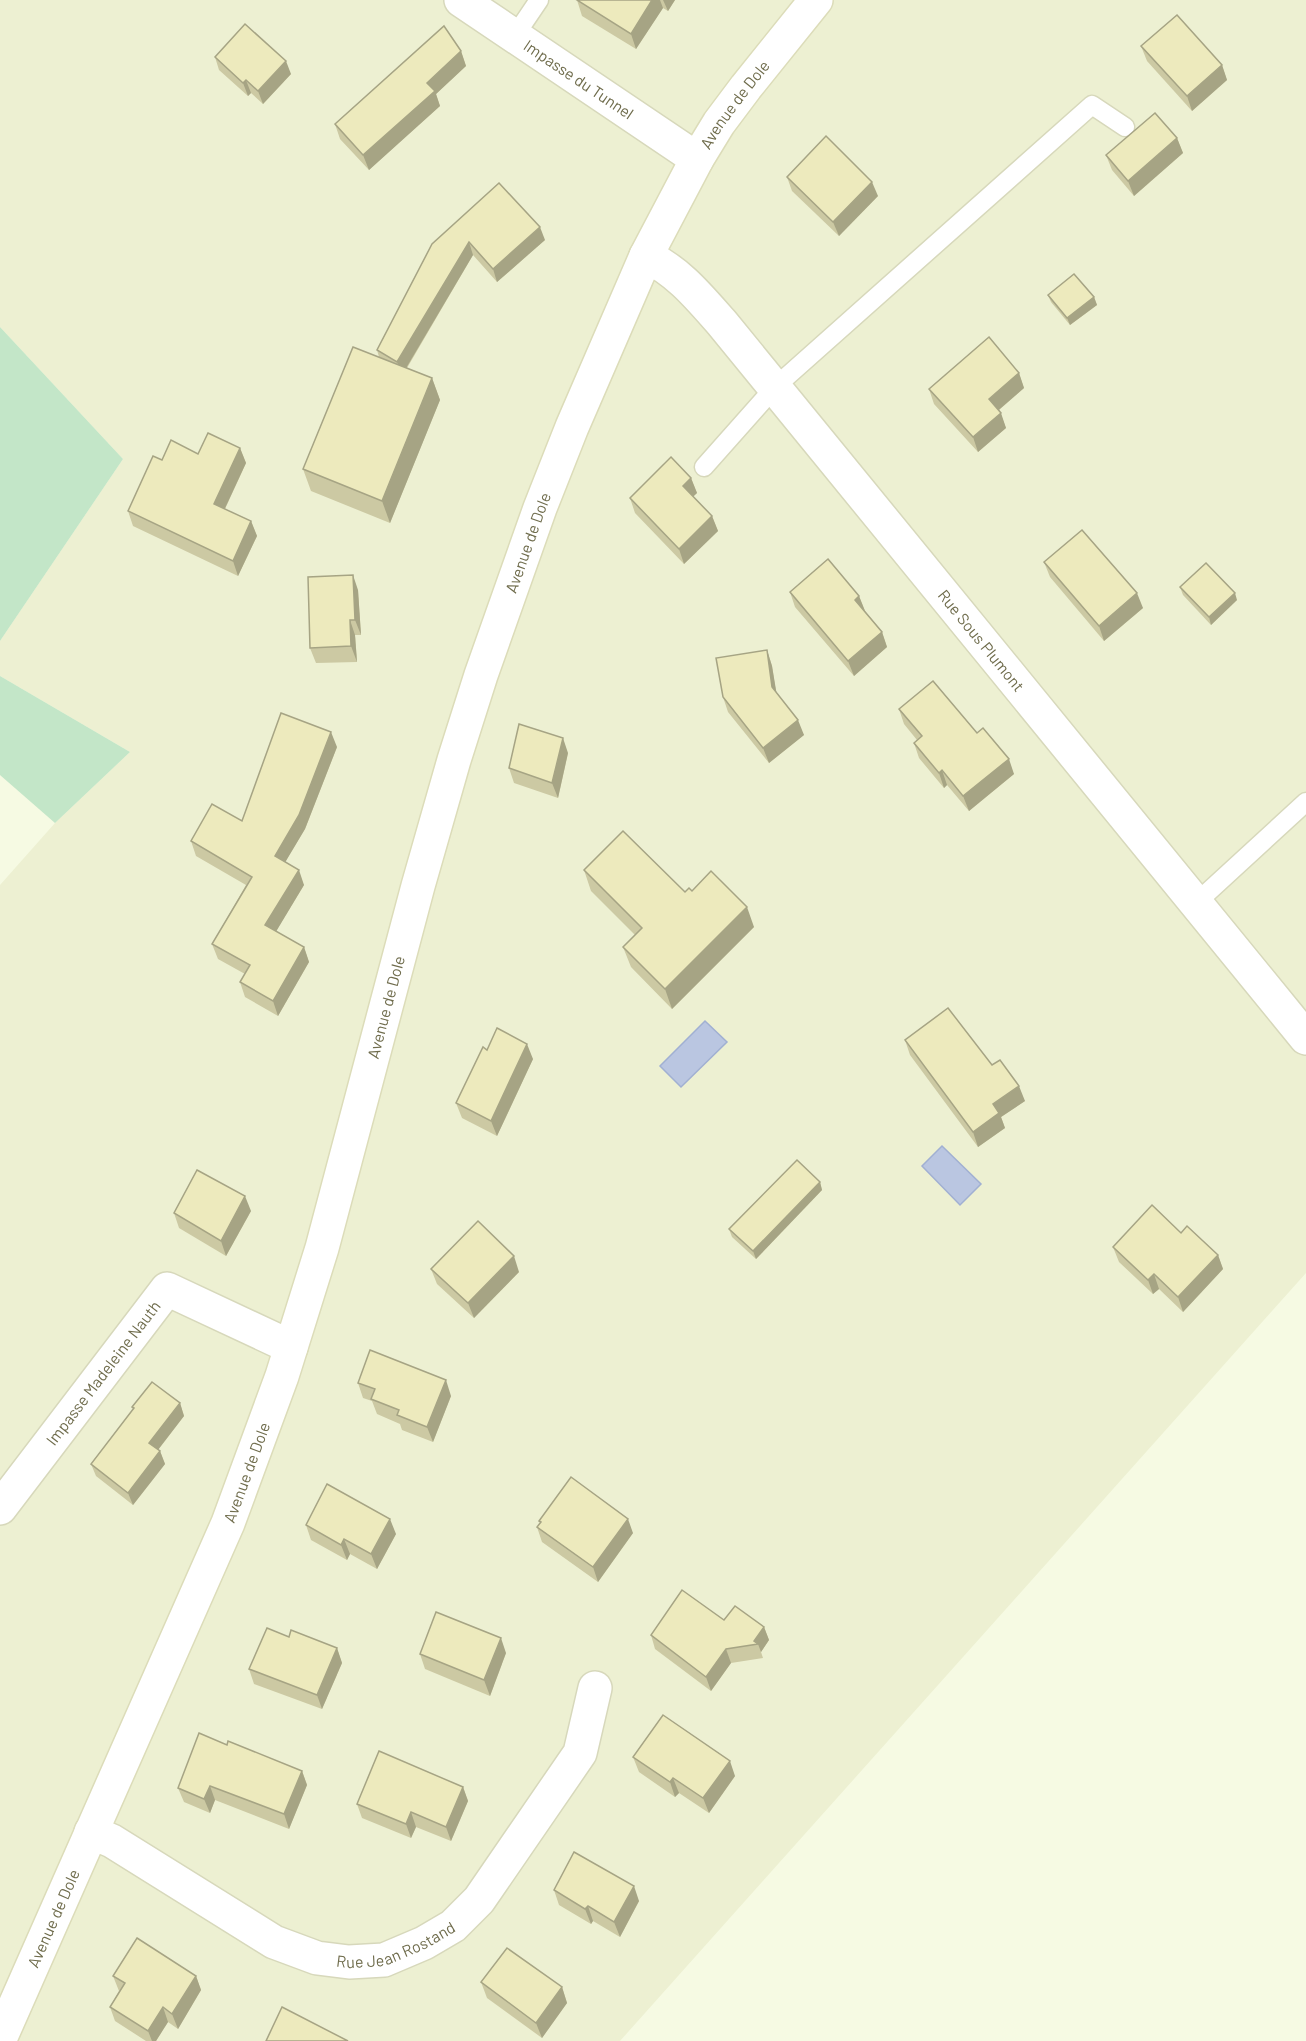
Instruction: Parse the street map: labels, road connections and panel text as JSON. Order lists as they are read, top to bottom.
{
  "streets": {
    "street": [
      "Impasse du Tunnel",
      "Avenue de Dole",
      "Rue Sous Plumont",
      "Impasse Madeleine Nauth",
      "Rue Jean Rostand"
    ]
  },
  "crossings": [
    ["Impasse du Tunnel", "Avenue de Dole"],
    ["Avenue de Dole", "Rue Sous Plumont"],
    ["Avenue de Dole", "Impasse Madeleine Nauth"],
    ["Avenue de Dole", "Rue Jean Rostand"]
  ]
}
